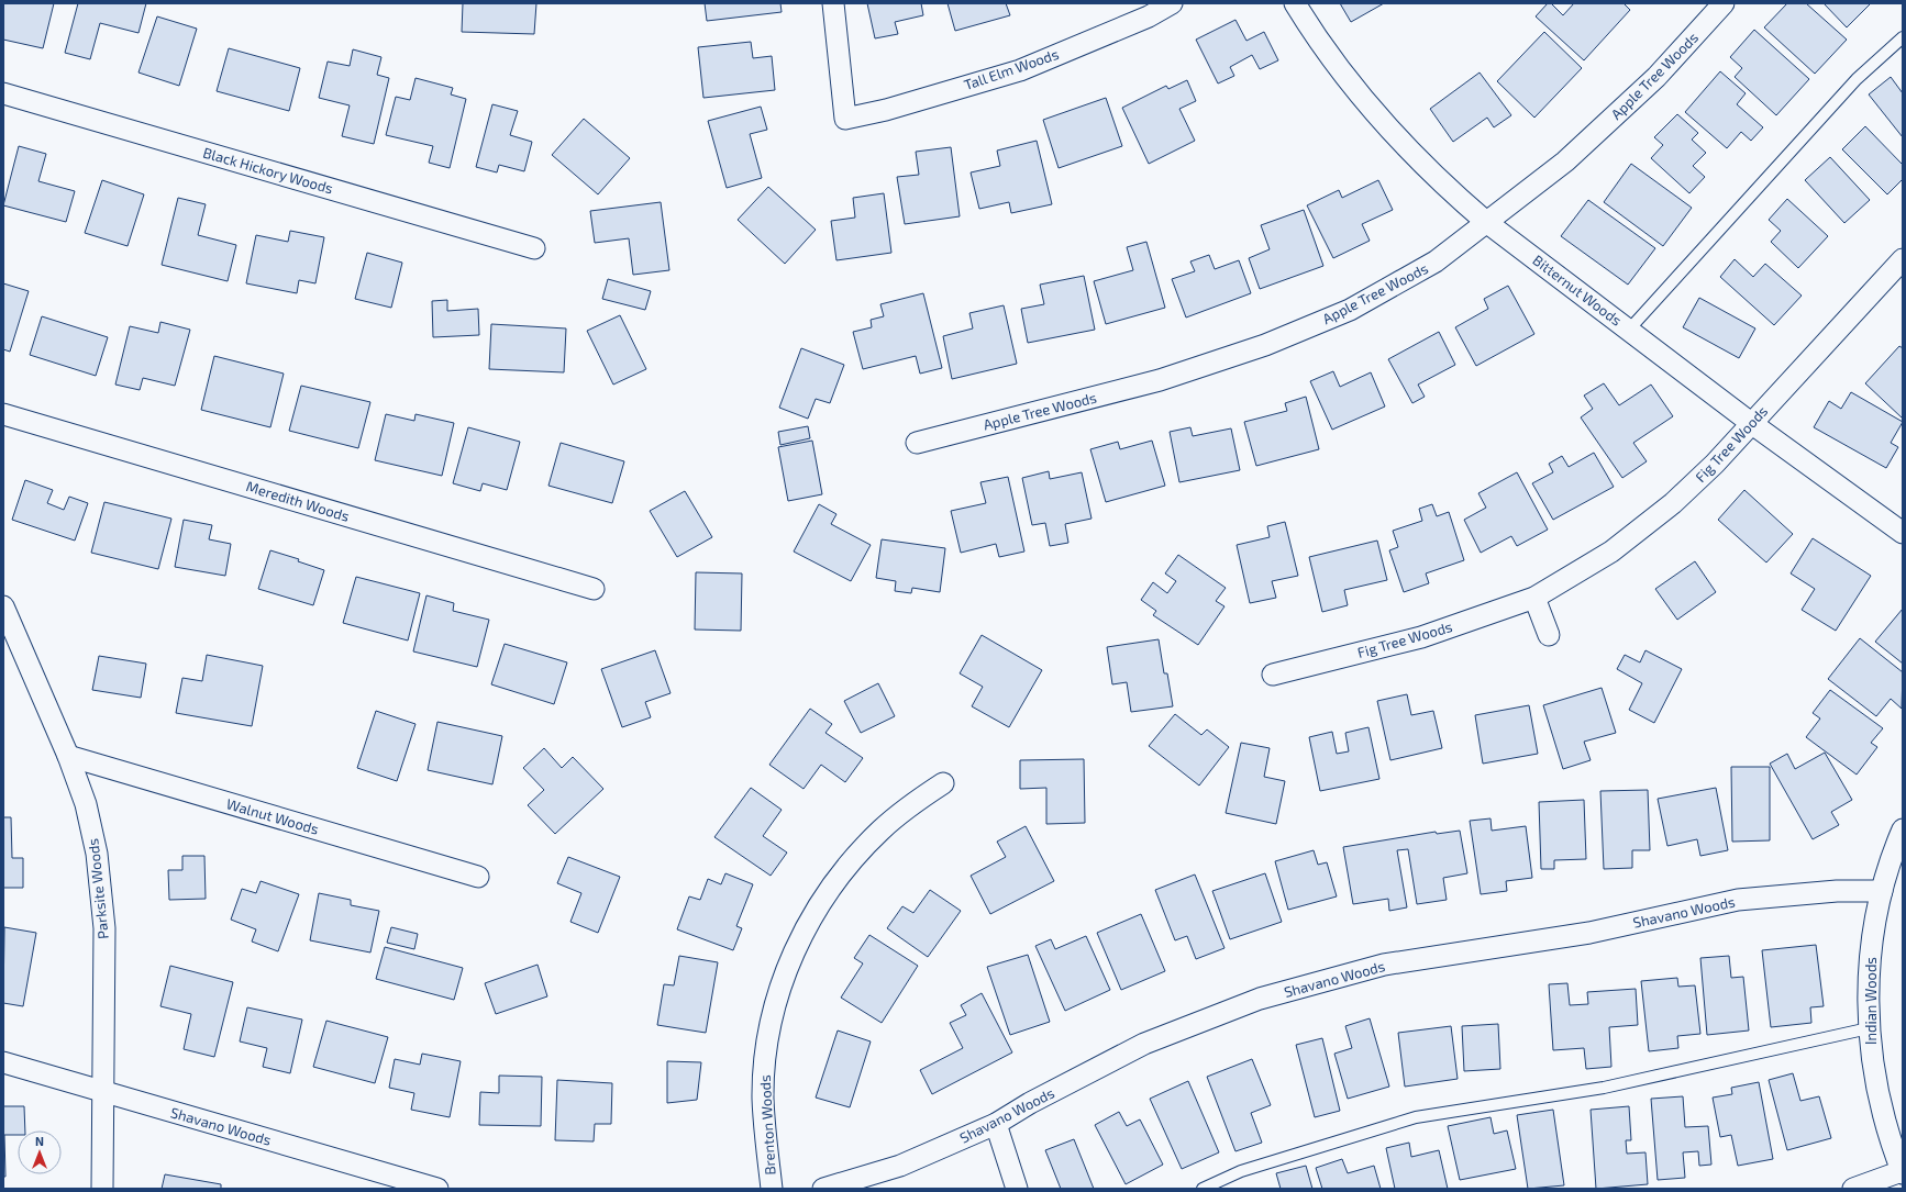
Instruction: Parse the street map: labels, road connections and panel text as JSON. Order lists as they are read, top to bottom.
{
  "streets": {
    "street": [
      "Tall Elm Woods",
      "Apple Tree Woods",
      "Black Hickory Woods",
      "Bitternut Woods",
      "Fig Tree Woods",
      "Meredith Woods",
      "Walnut Woods",
      "Parksite Woods",
      "Shavano Woods",
      "Indian Woods",
      "Brenton Woods"
    ]
  },
  "crossings": [
    ["Apple Tree Woods", "Bitternut Woods"],
    ["Bitternut Woods", "Fig Tree Woods"],
    ["Walnut Woods", "Parksite Woods"],
    ["Parksite Woods", "Shavano Woods"],
    ["Shavano Woods", "Indian Woods"]
  ],
  "north": "top"
}
